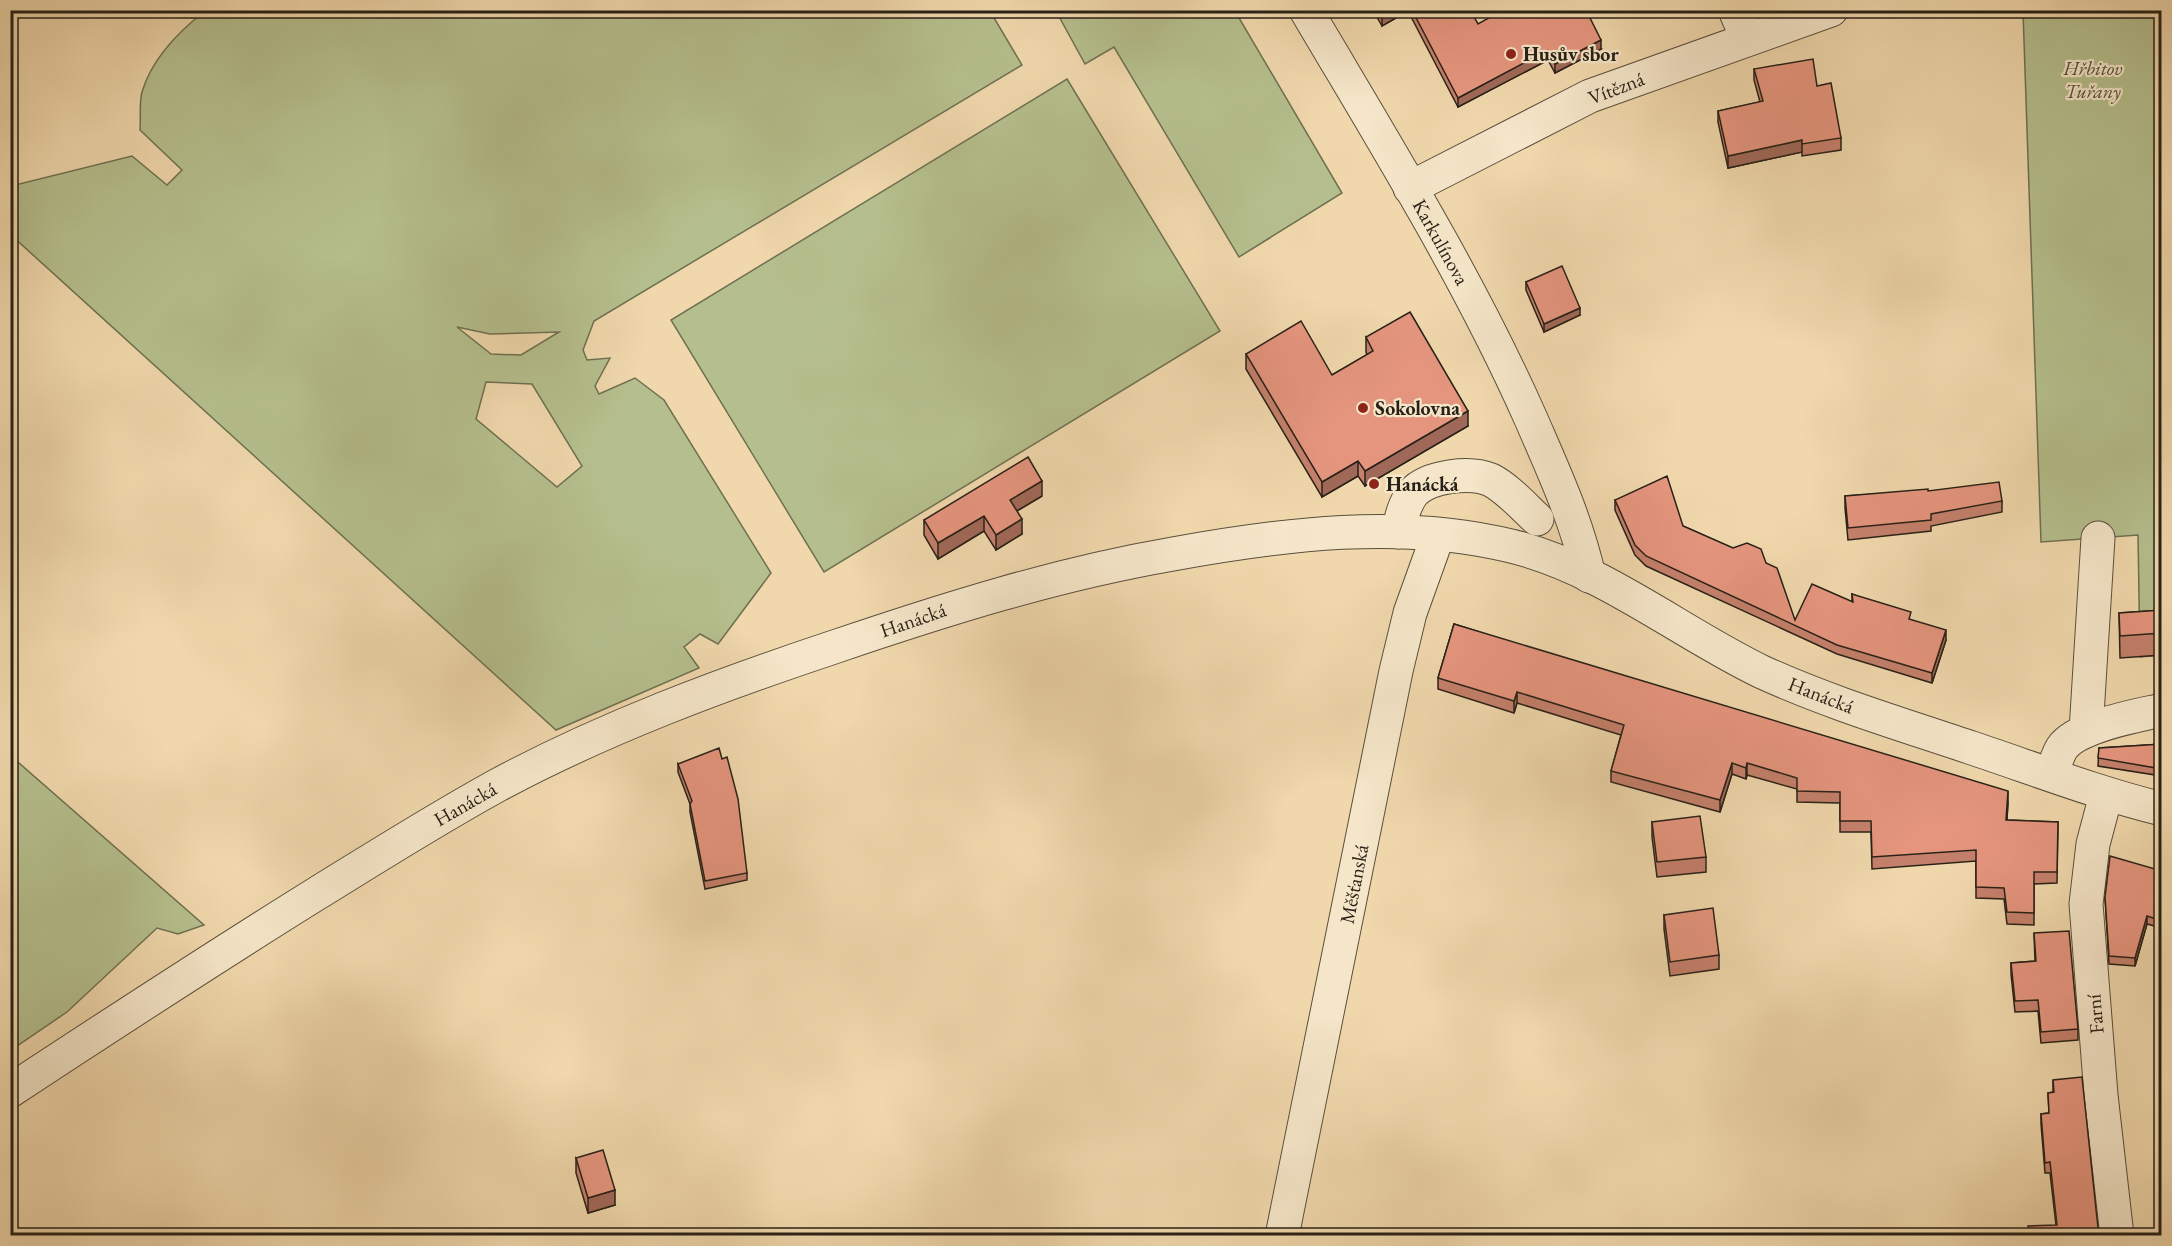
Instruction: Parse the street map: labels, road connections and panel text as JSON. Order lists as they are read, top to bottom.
{
  "streets": {
    "street": [
      "Vítězná",
      "Karkulínova",
      "Hanácká",
      "Měšťanská",
      "Farní"
    ]
  },
  "crossings": [
    ["Vítězná", "Karkulínova"],
    ["Karkulínova", "Hanácká"],
    ["Hanácká", "Měšťanská"],
    ["Hanácká", "Farní"]
  ],
  "parks": ["Hřbitov Tuřany"],
  "places": ["Husův sbor", "Sokolovna", "Hanácká"]
}
